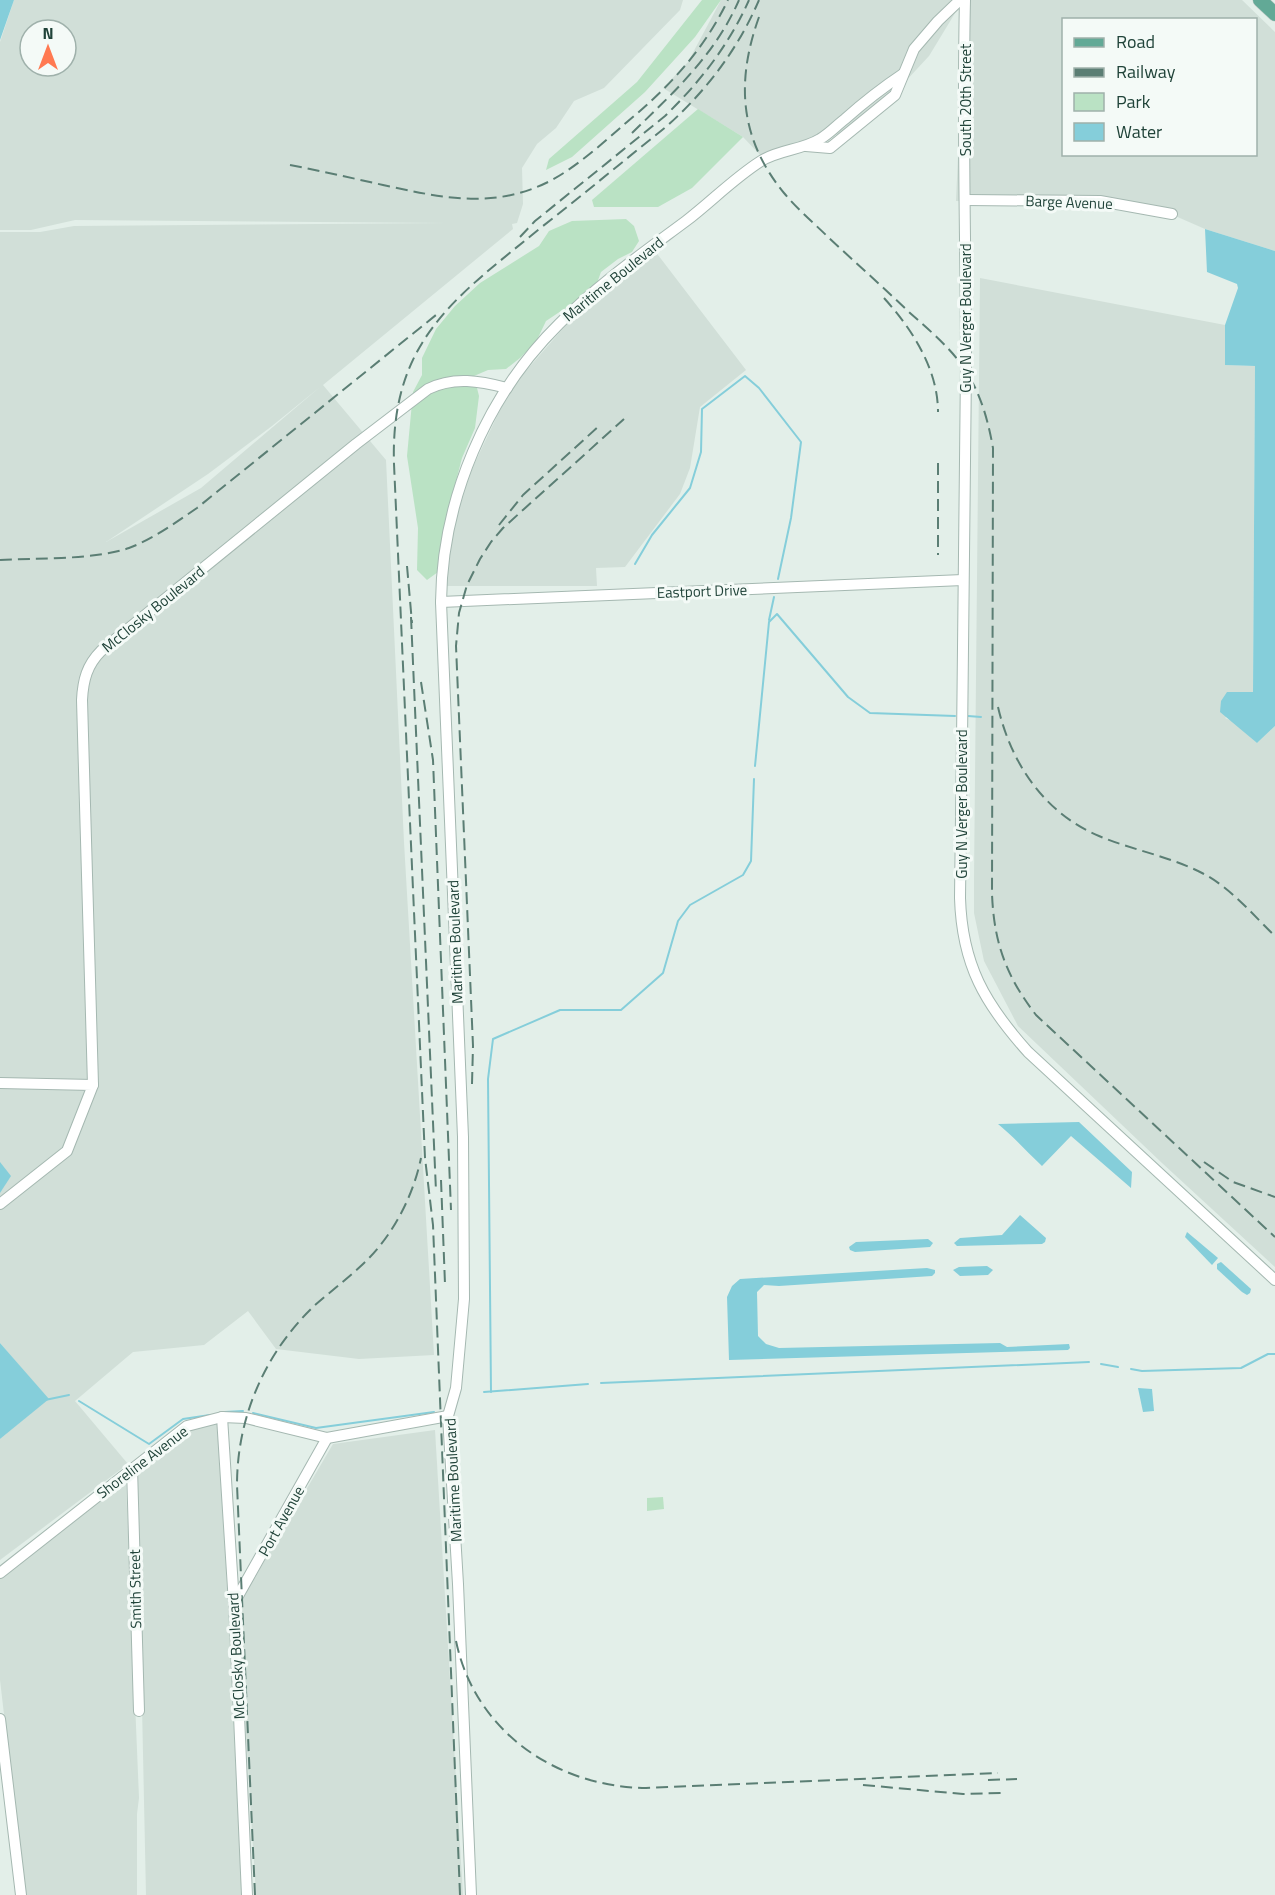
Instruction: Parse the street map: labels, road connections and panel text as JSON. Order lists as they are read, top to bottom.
{
  "streets": {
    "street": [
      "South 20th Street",
      "Barge Avenue",
      "Maritime Boulevard",
      "Guy N Verger Boulevard",
      "Eastport Drive",
      "McClosky Boulevard",
      "Shoreline Avenue",
      "Port Avenue",
      "Smith Street"
    ]
  },
  "crossings": [
    ["South 20th Street", "Barge Avenue"],
    ["South 20th Street", "Guy N Verger Boulevard"],
    ["Barge Avenue", "Guy N Verger Boulevard"],
    ["Maritime Boulevard", "Eastport Drive"],
    ["Maritime Boulevard", "McClosky Boulevard"],
    ["Maritime Boulevard", "Shoreline Avenue"],
    ["Guy N Verger Boulevard", "Eastport Drive"],
    ["McClosky Boulevard", "Shoreline Avenue"],
    ["McClosky Boulevard", "Port Avenue"],
    ["Shoreline Avenue", "Port Avenue"],
    ["Shoreline Avenue", "Smith Street"]
  ],
  "legend": [
    "Road",
    "Railway",
    "Park",
    "Water"
  ],
  "north": "top"
}
